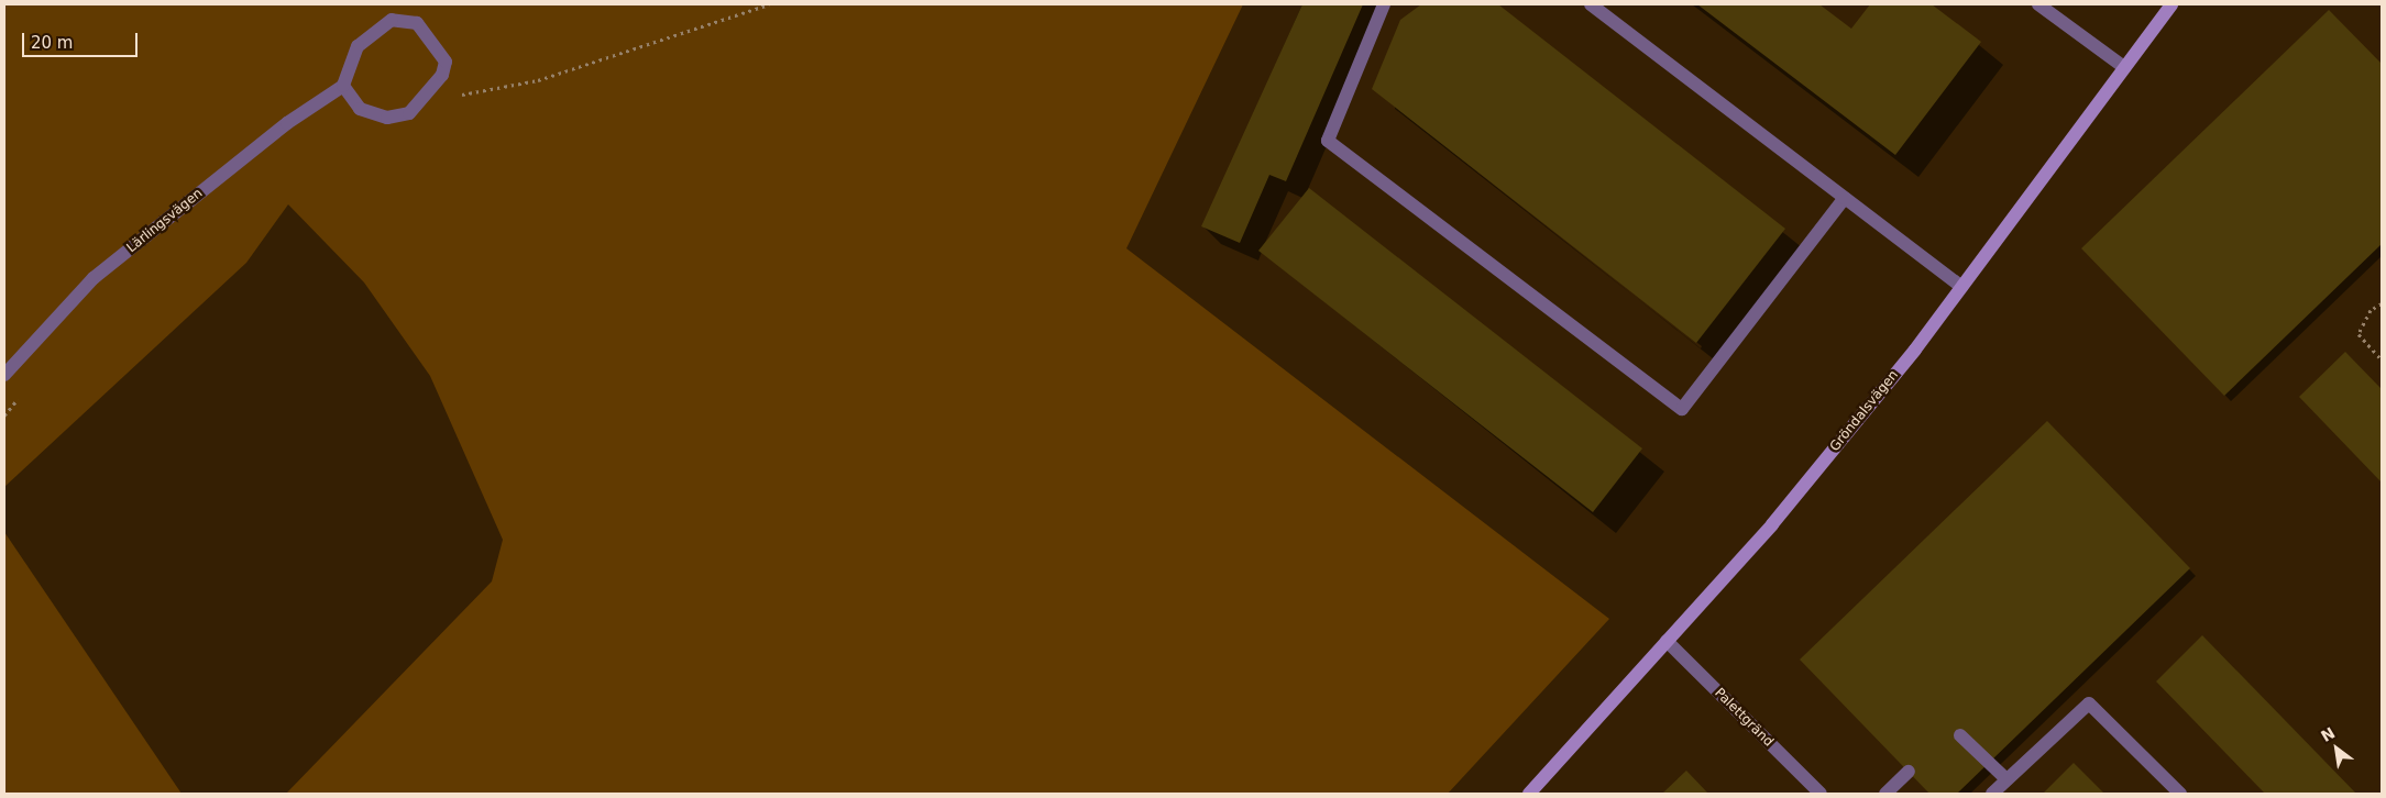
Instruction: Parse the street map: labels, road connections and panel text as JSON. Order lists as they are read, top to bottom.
{
  "streets": {
    "street": ["Lärlingsvägen", "Gröndalsvägen", "Palettgränd"]
  },
  "crossings": [
    ["Gröndalsvägen", "Palettgränd"]
  ],
  "scale_bar": "20 m",
  "north": "top left"
}
